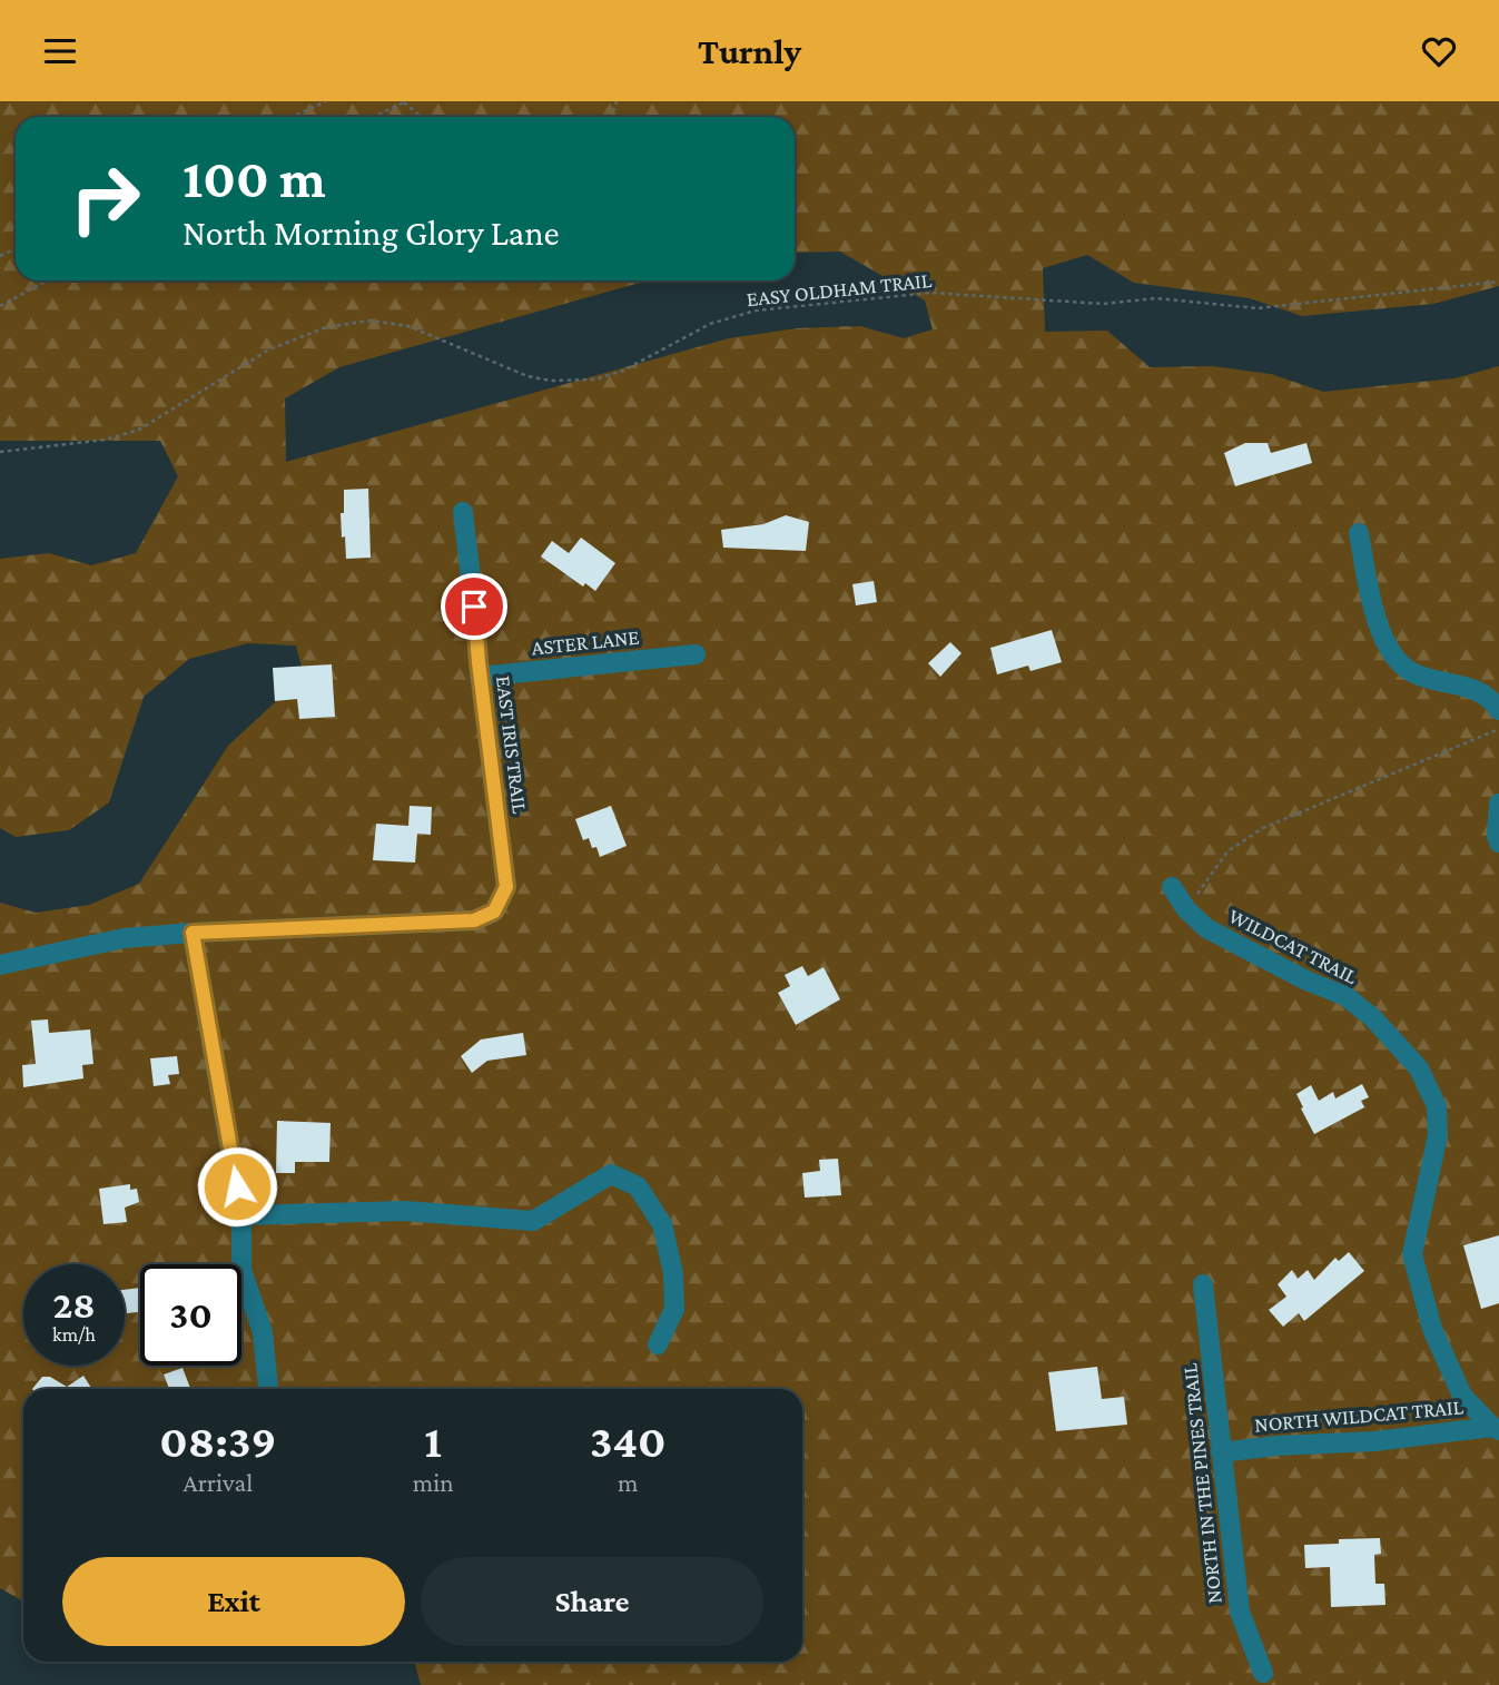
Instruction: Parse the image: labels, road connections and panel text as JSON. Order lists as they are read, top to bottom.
{
  "streets": {
    "street": [
      "ASTER LANE",
      "EAST IRIS TRAIL",
      "WILDCAT TRAIL",
      "NORTH WILDCAT TRAIL",
      "NORTH IN THE PINES TRAIL"
    ],
    "path": ["EASY OLDHAM TRAIL"]
  },
  "crossings": [
    ["ASTER LANE", "EAST IRIS TRAIL"],
    ["WILDCAT TRAIL", "NORTH WILDCAT TRAIL"],
    ["NORTH WILDCAT TRAIL", "NORTH IN THE PINES TRAIL"]
  ],
  "page": {
    "header": "Turnly",
    "turn": ["100 m", "North Morning Glory Lane"],
    "speed": "28 km/h",
    "limit": "30",
    "eta": [
      "08:39",
      "Arrival",
      "1",
      "min",
      "340",
      "m"
    ],
    "buttons": ["Exit", "Share"]
  }
}
